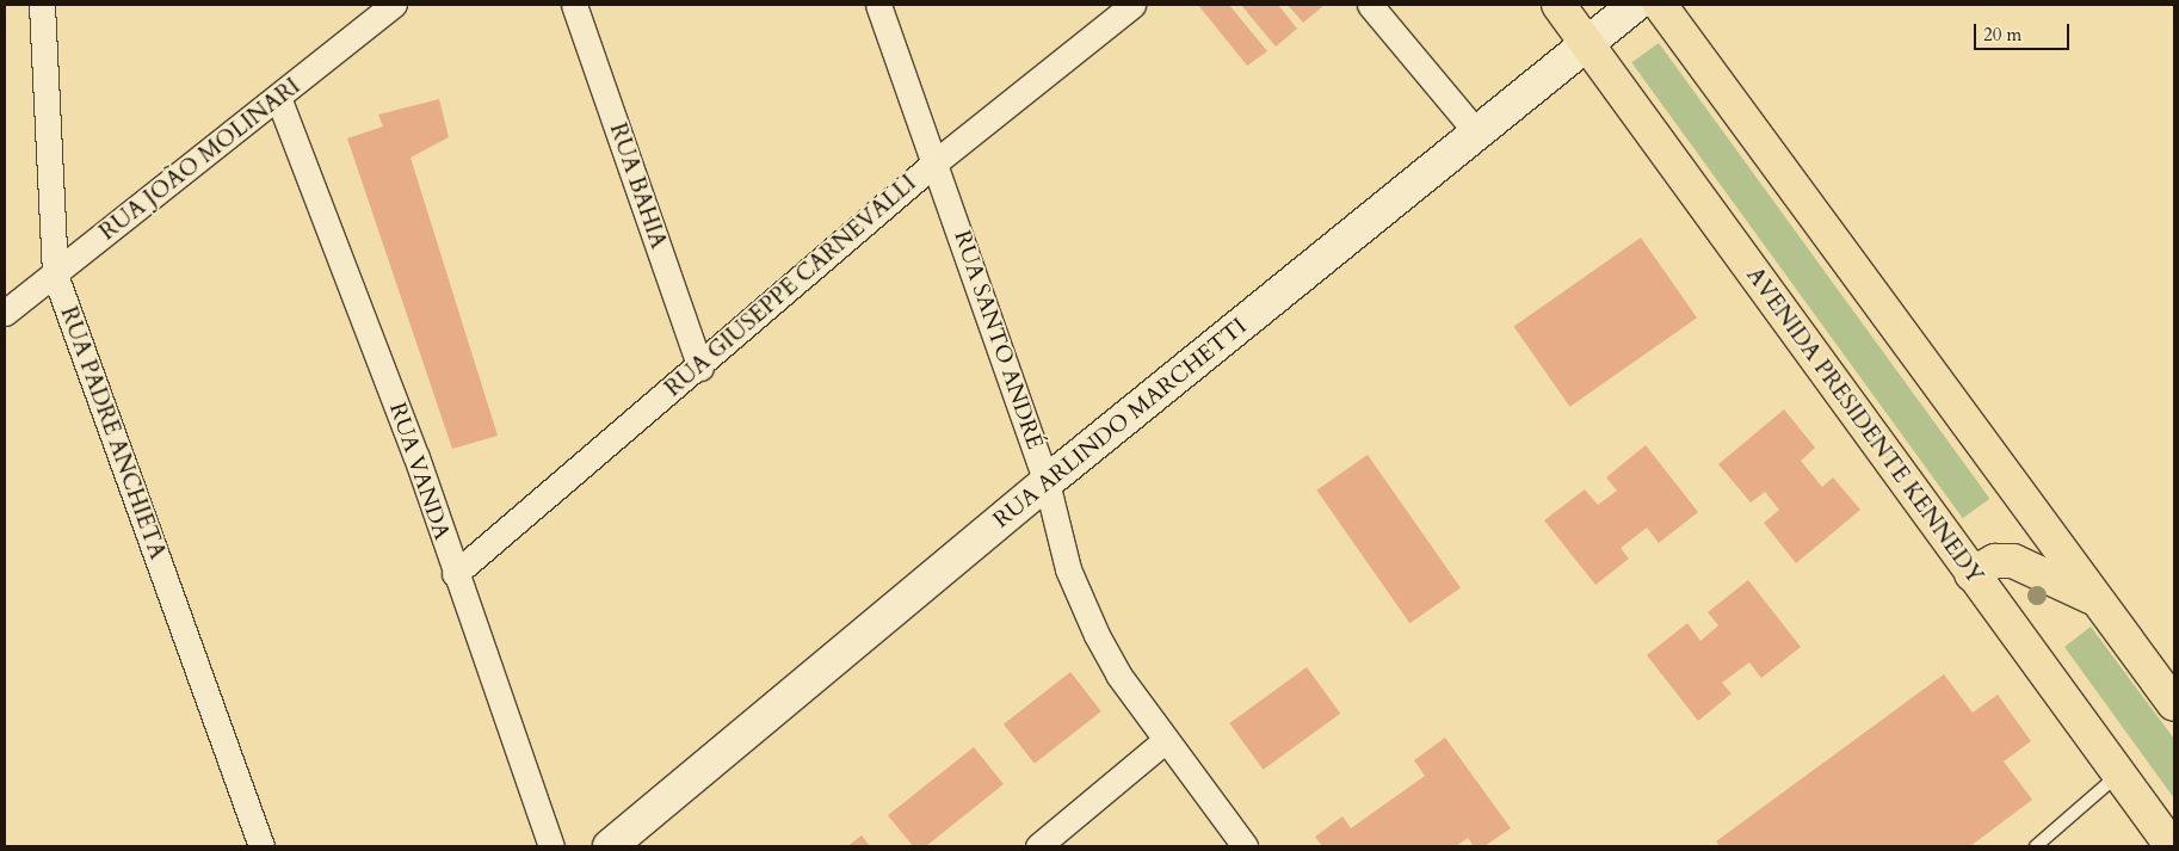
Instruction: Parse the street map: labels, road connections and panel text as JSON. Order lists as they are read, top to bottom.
{
  "streets": {
    "main road": ["AVENIDA PRESIDENTE KENNEDY"],
    "street": [
      "RUA JOÃO MOLINARI",
      "RUA BAHIA",
      "RUA GIUSEPPE CARNEVALLI",
      "RUA SANTO ANDRÉ",
      "RUA ARLINDO MARCHETTI",
      "RUA PADRE ANCHIETA",
      "RUA VANDA"
    ]
  },
  "crossings": [
    ["RUA JOÃO MOLINARI", "RUA PADRE ANCHIETA"],
    ["RUA JOÃO MOLINARI", "RUA VANDA"],
    ["RUA BAHIA", "RUA GIUSEPPE CARNEVALLI"],
    ["RUA GIUSEPPE CARNEVALLI", "RUA SANTO ANDRÉ"],
    ["RUA GIUSEPPE CARNEVALLI", "RUA VANDA"],
    ["RUA SANTO ANDRÉ", "RUA ARLINDO MARCHETTI"],
    ["RUA ARLINDO MARCHETTI", "AVENIDA PRESIDENTE KENNEDY"]
  ],
  "scale_bar": "20 m"
}
